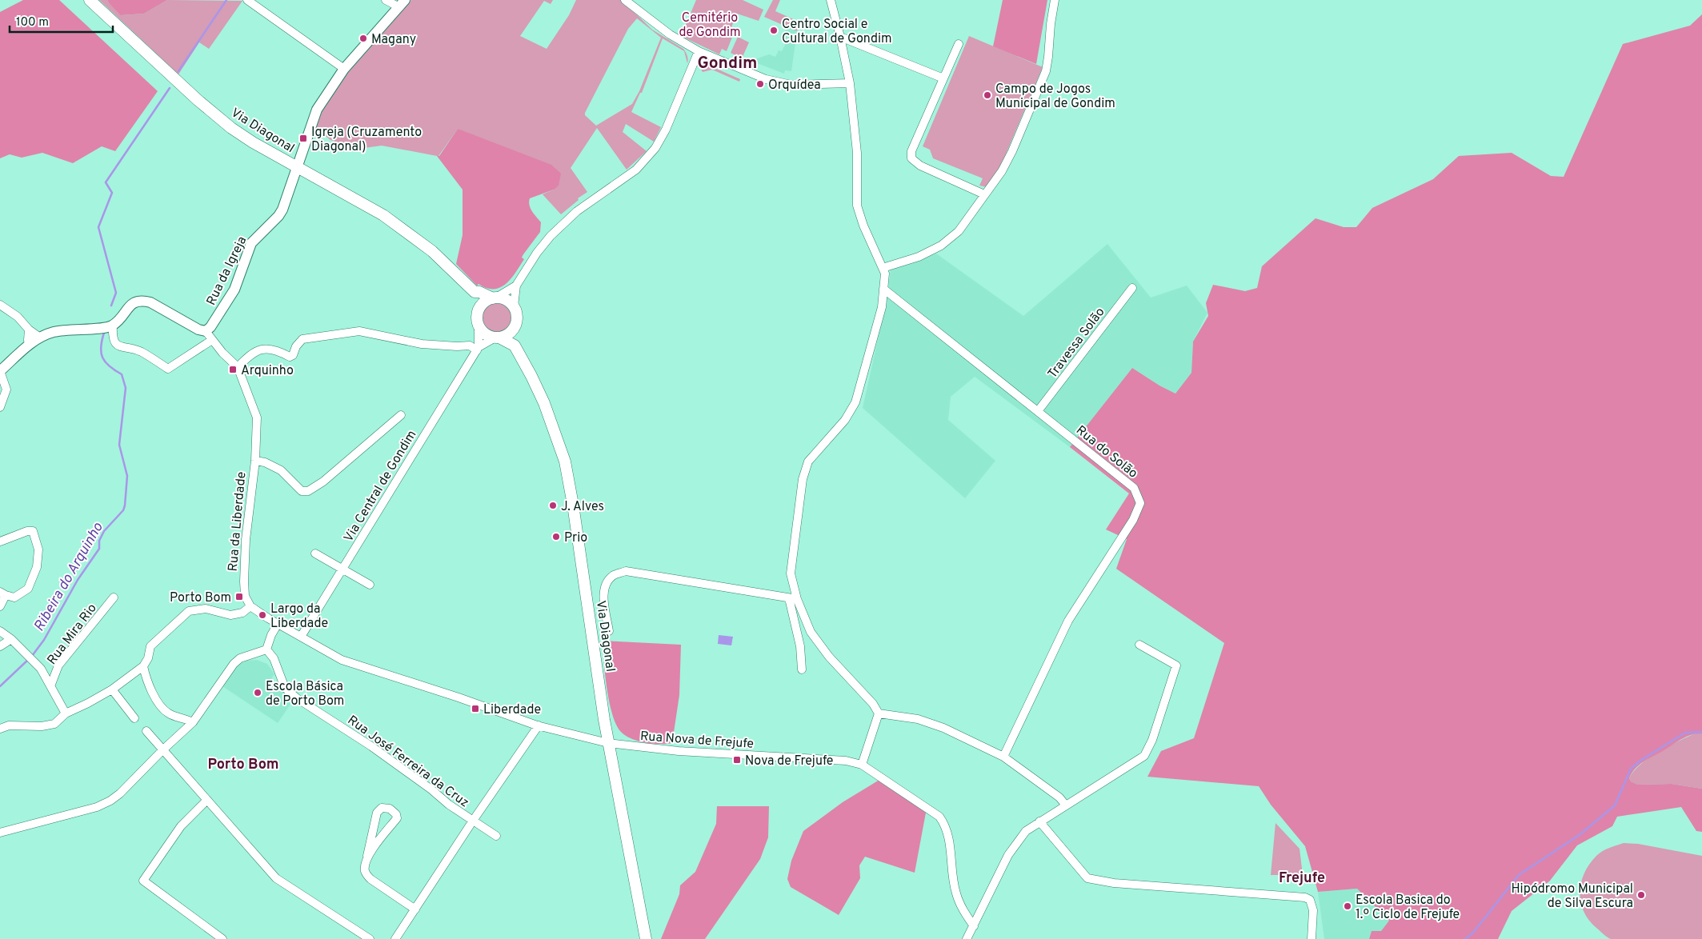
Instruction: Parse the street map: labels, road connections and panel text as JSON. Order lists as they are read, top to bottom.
{
  "streets": {
    "main road": ["Via Diagonal"],
    "street": [
      "Rua da Igreja",
      "Travessa Solão",
      "Rua do Solão",
      "Via Central de Gondim",
      "Rua da Liberdade",
      "Rua Mira Rio",
      "Rua Nova de Frejufe",
      "Rua José Ferreira da Cruz"
    ]
  },
  "crossings": [
    ["Via Diagonal", "Rua da Igreja"],
    ["Via Diagonal", "Via Central de Gondim"],
    ["Via Diagonal", "Rua Nova de Frejufe"],
    ["Rua da Igreja", "Rua da Liberdade"],
    ["Travessa Solão", "Rua do Solão"]
  ],
  "districts": ["Gondim", "Porto Bom", "Frejufe"],
  "water": ["Ribeira do Arquinho"],
  "parks": ["Cemitério de Gondim"],
  "places": {
    "other": [
      "Centro Social e Cultural de Gondim",
      "Magany",
      "Orquídea",
      "Campo de Jogos Municipal de Gondim",
      "J. Alves",
      "Prio",
      "Largo da Liberdade",
      "Escola Básica de Porto Bom",
      "Hipódromo Municipal de Silva Escura",
      "Escola Basica do 1.º Ciclo de Frejufe"
    ],
    "transit": [
      "Igreja (Cruzamento Diagonal)",
      "Arquinho",
      "Porto Bom",
      "Liberdade",
      "Nova de Frejufe"
    ]
  },
  "scale_bar": "100 m"
}
